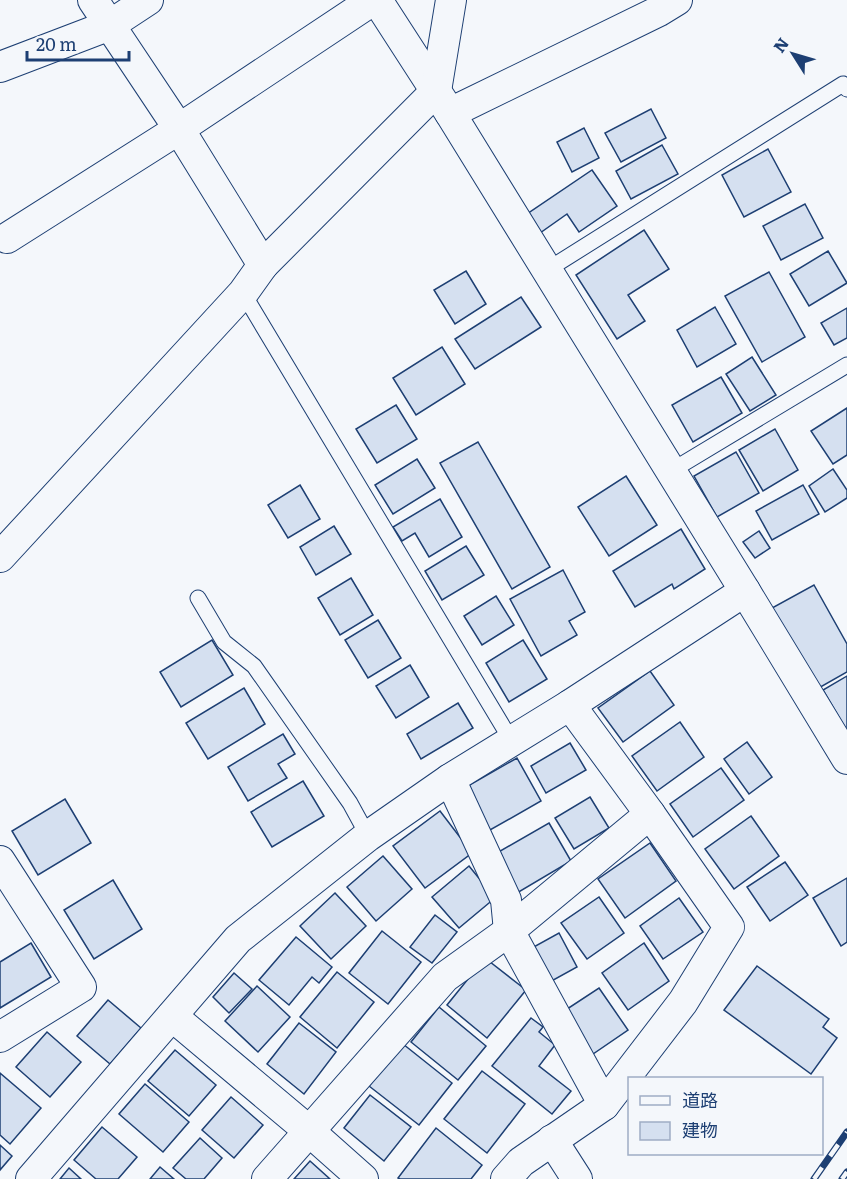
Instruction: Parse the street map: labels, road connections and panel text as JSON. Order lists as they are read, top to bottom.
{
  "legend": ["道路", "建物"],
  "scale_bar": "20 m",
  "north": "top left"
}
